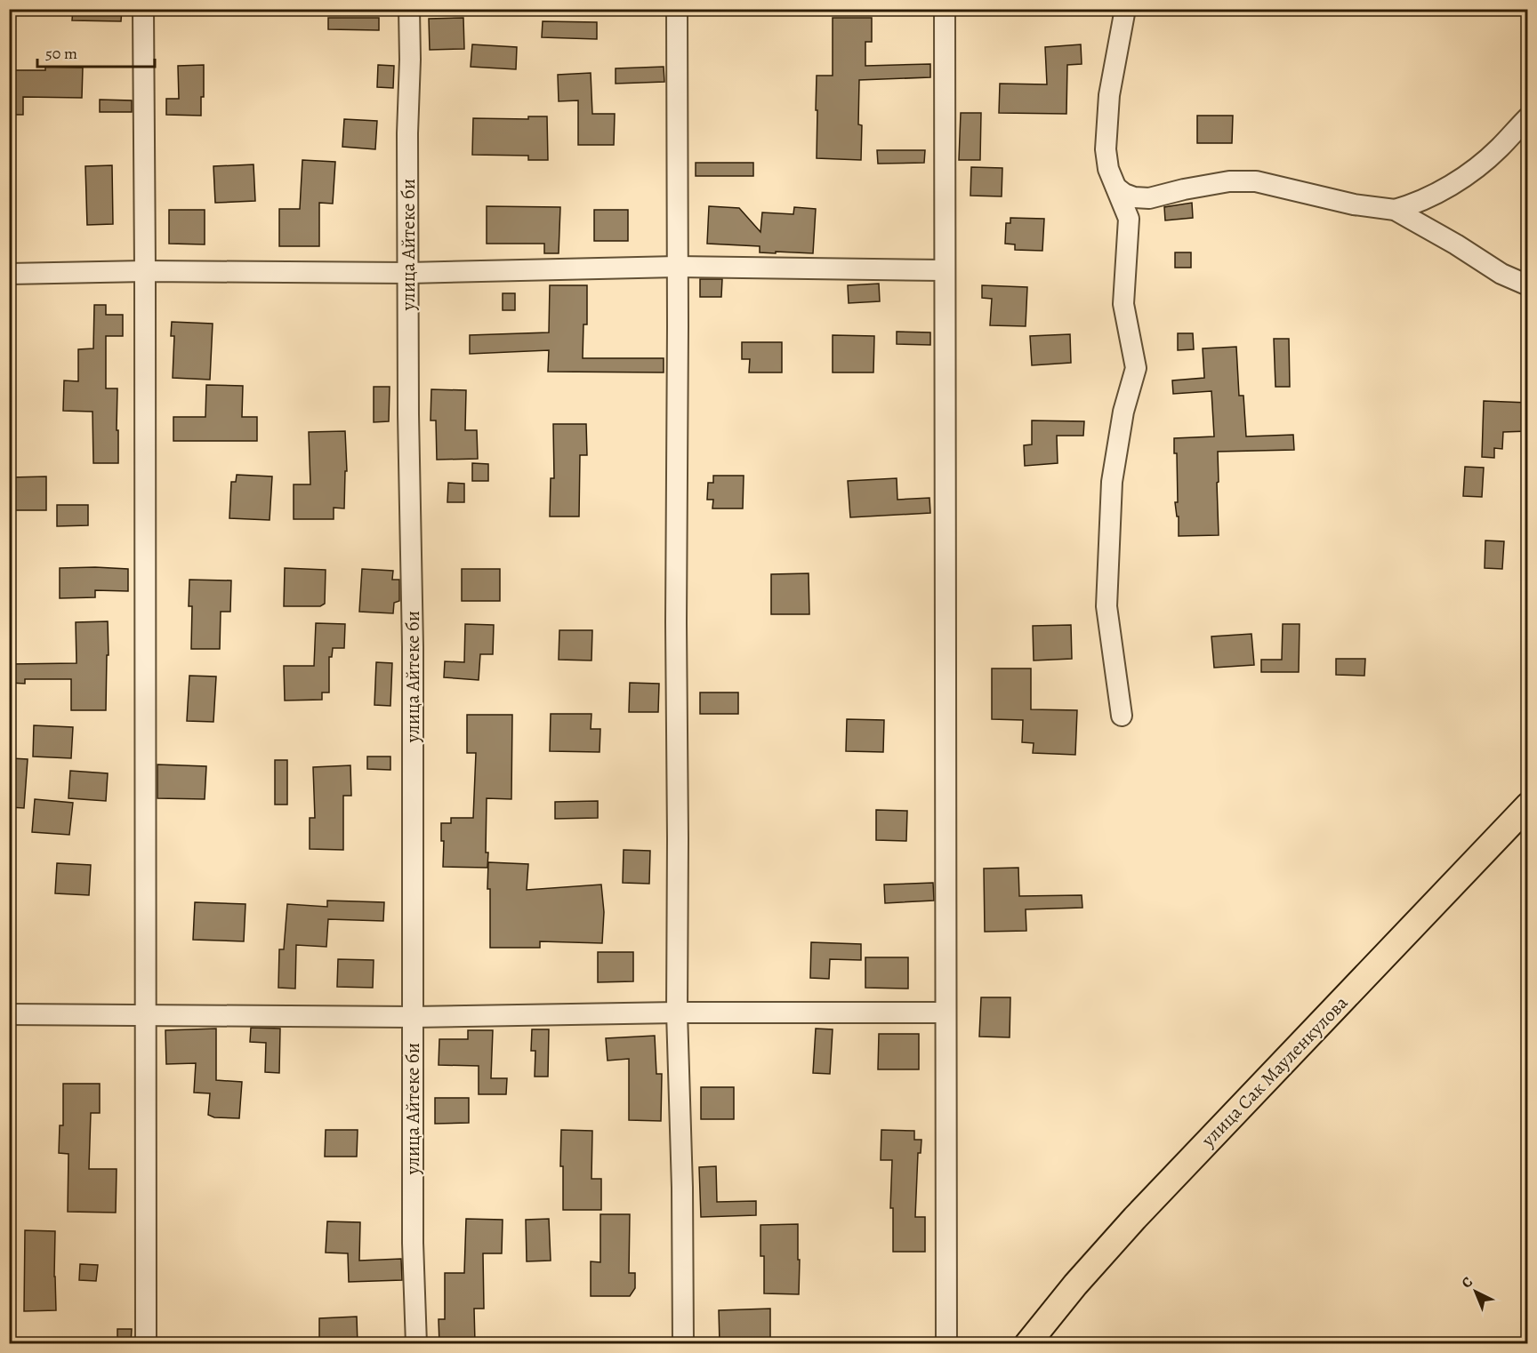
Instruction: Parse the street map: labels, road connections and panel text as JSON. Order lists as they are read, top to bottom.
{
  "streets": {
    "main road": ["улица Сак Мауленкулова"],
    "street": ["улица Айтеке би"]
  },
  "scale_bar": "50 m",
  "north": "top left"
}
